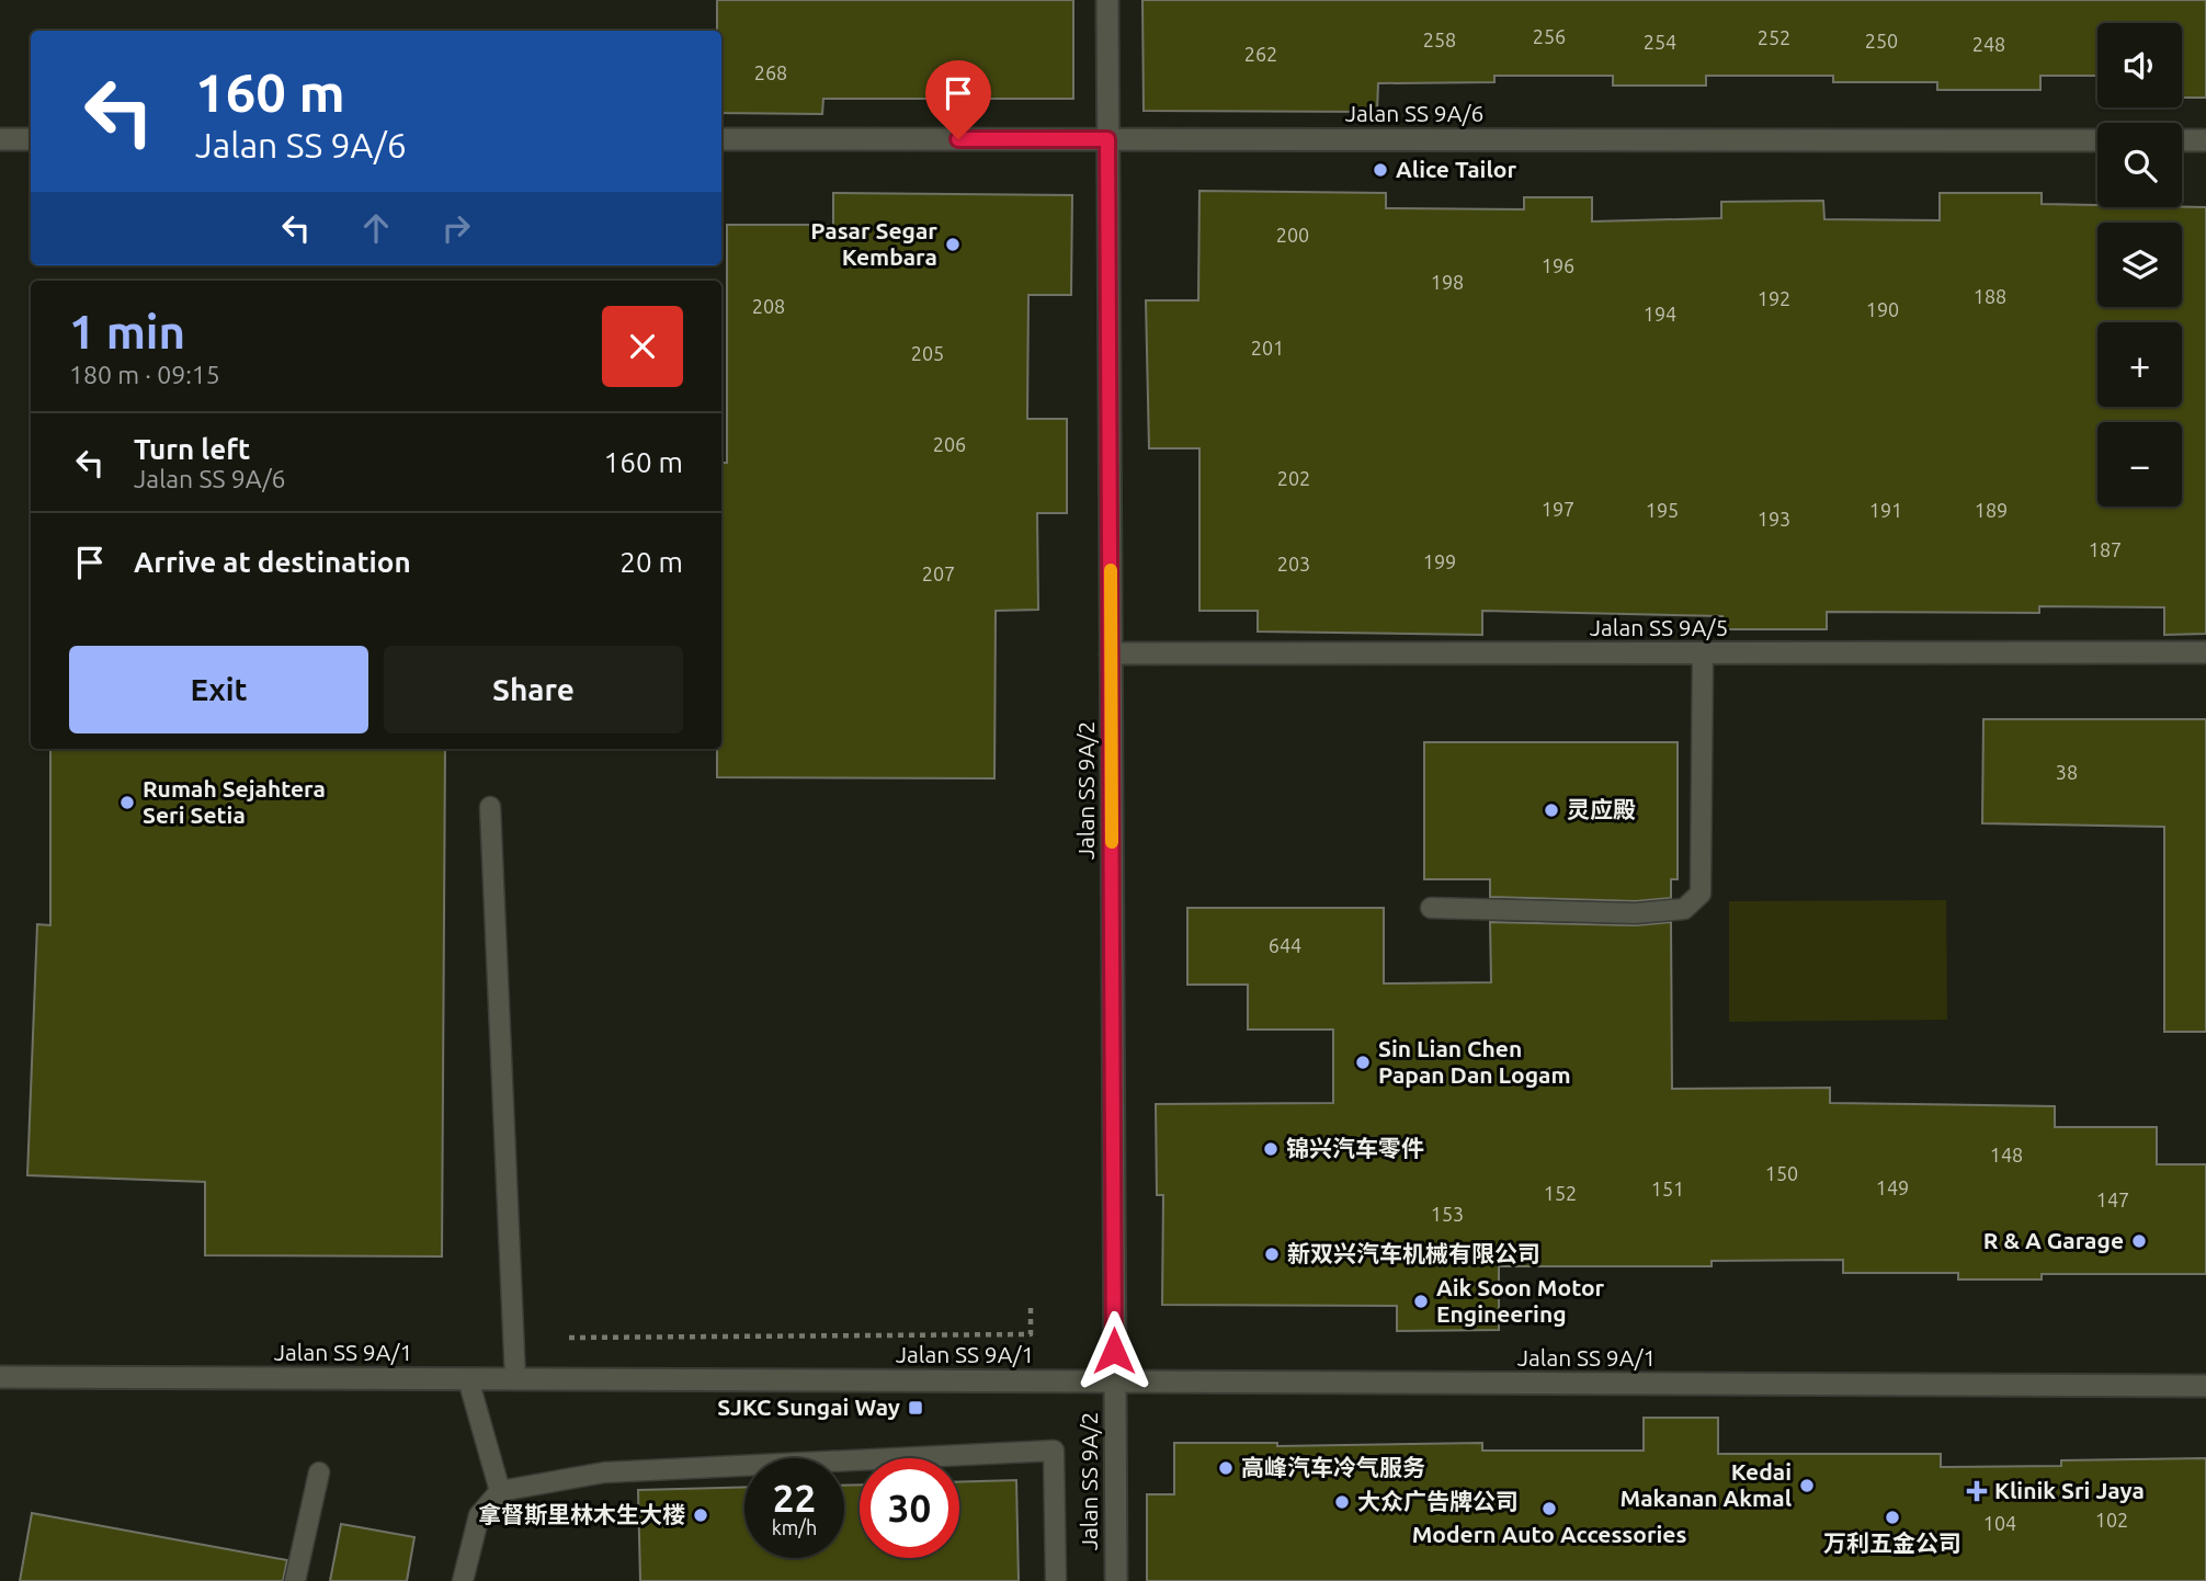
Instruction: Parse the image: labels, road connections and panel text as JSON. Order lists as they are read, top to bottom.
{
  "streets": {
    "street": [
      "Jalan SS 9A/6",
      "Jalan SS 9A/5",
      "Jalan SS 9A/2",
      "Jalan SS 9A/1"
    ]
  },
  "crossings": [
    ["Jalan SS 9A/6", "Jalan SS 9A/2"],
    ["Jalan SS 9A/5", "Jalan SS 9A/2"],
    ["Jalan SS 9A/2", "Jalan SS 9A/1"]
  ],
  "places": {
    "other": [
      "Alice Tailor",
      "Pasar Segar Kembara",
      "Rumah Sejahtera Seri Setia",
      "灵应殿",
      "Sin Lian Chen Papan Dan Logam",
      "锦兴汽车零件",
      "R & A Garage",
      "新双兴汽车机械有限公司",
      "Aik Soon Motor Engineering",
      "高峰汽车冷气服务",
      "Kedai Makanan Akmal",
      "大众广告牌公司",
      "Modern Auto Accessories",
      "拿督斯里林木生大楼",
      "万利五金公司"
    ],
    "transit": ["SJKC Sungai Way"],
    "health": ["Klinik Sri Jaya"]
  },
  "house_numbers": [
    "256",
    "252",
    "258",
    "250",
    "254",
    "248",
    "262",
    "268",
    "200",
    "196",
    "198",
    "188",
    "192",
    "208",
    "190",
    "194",
    "201",
    "205",
    "206",
    "202",
    "197",
    "195",
    "191",
    "189",
    "193",
    "187",
    "199",
    "203",
    "207",
    "38",
    "644",
    "148",
    "150",
    "149",
    "151",
    "152",
    "147",
    "153",
    "102",
    "104"
  ],
  "page": {
    "map_buttons": ["+", "−"],
    "turn": ["160 m", "Jalan SS 9A/6"],
    "heading": ["1 min", "180 m · 09:15"],
    "list": [
      {
        "name": "Turn left",
        "note": "Jalan SS 9A/6",
        "value": "160 m"
      },
      {
        "name": "Arrive at destination",
        "value": "20 m"
      }
    ],
    "buttons": ["Exit", "Share"],
    "speed": "22 km/h",
    "limit": "30"
  }
}
